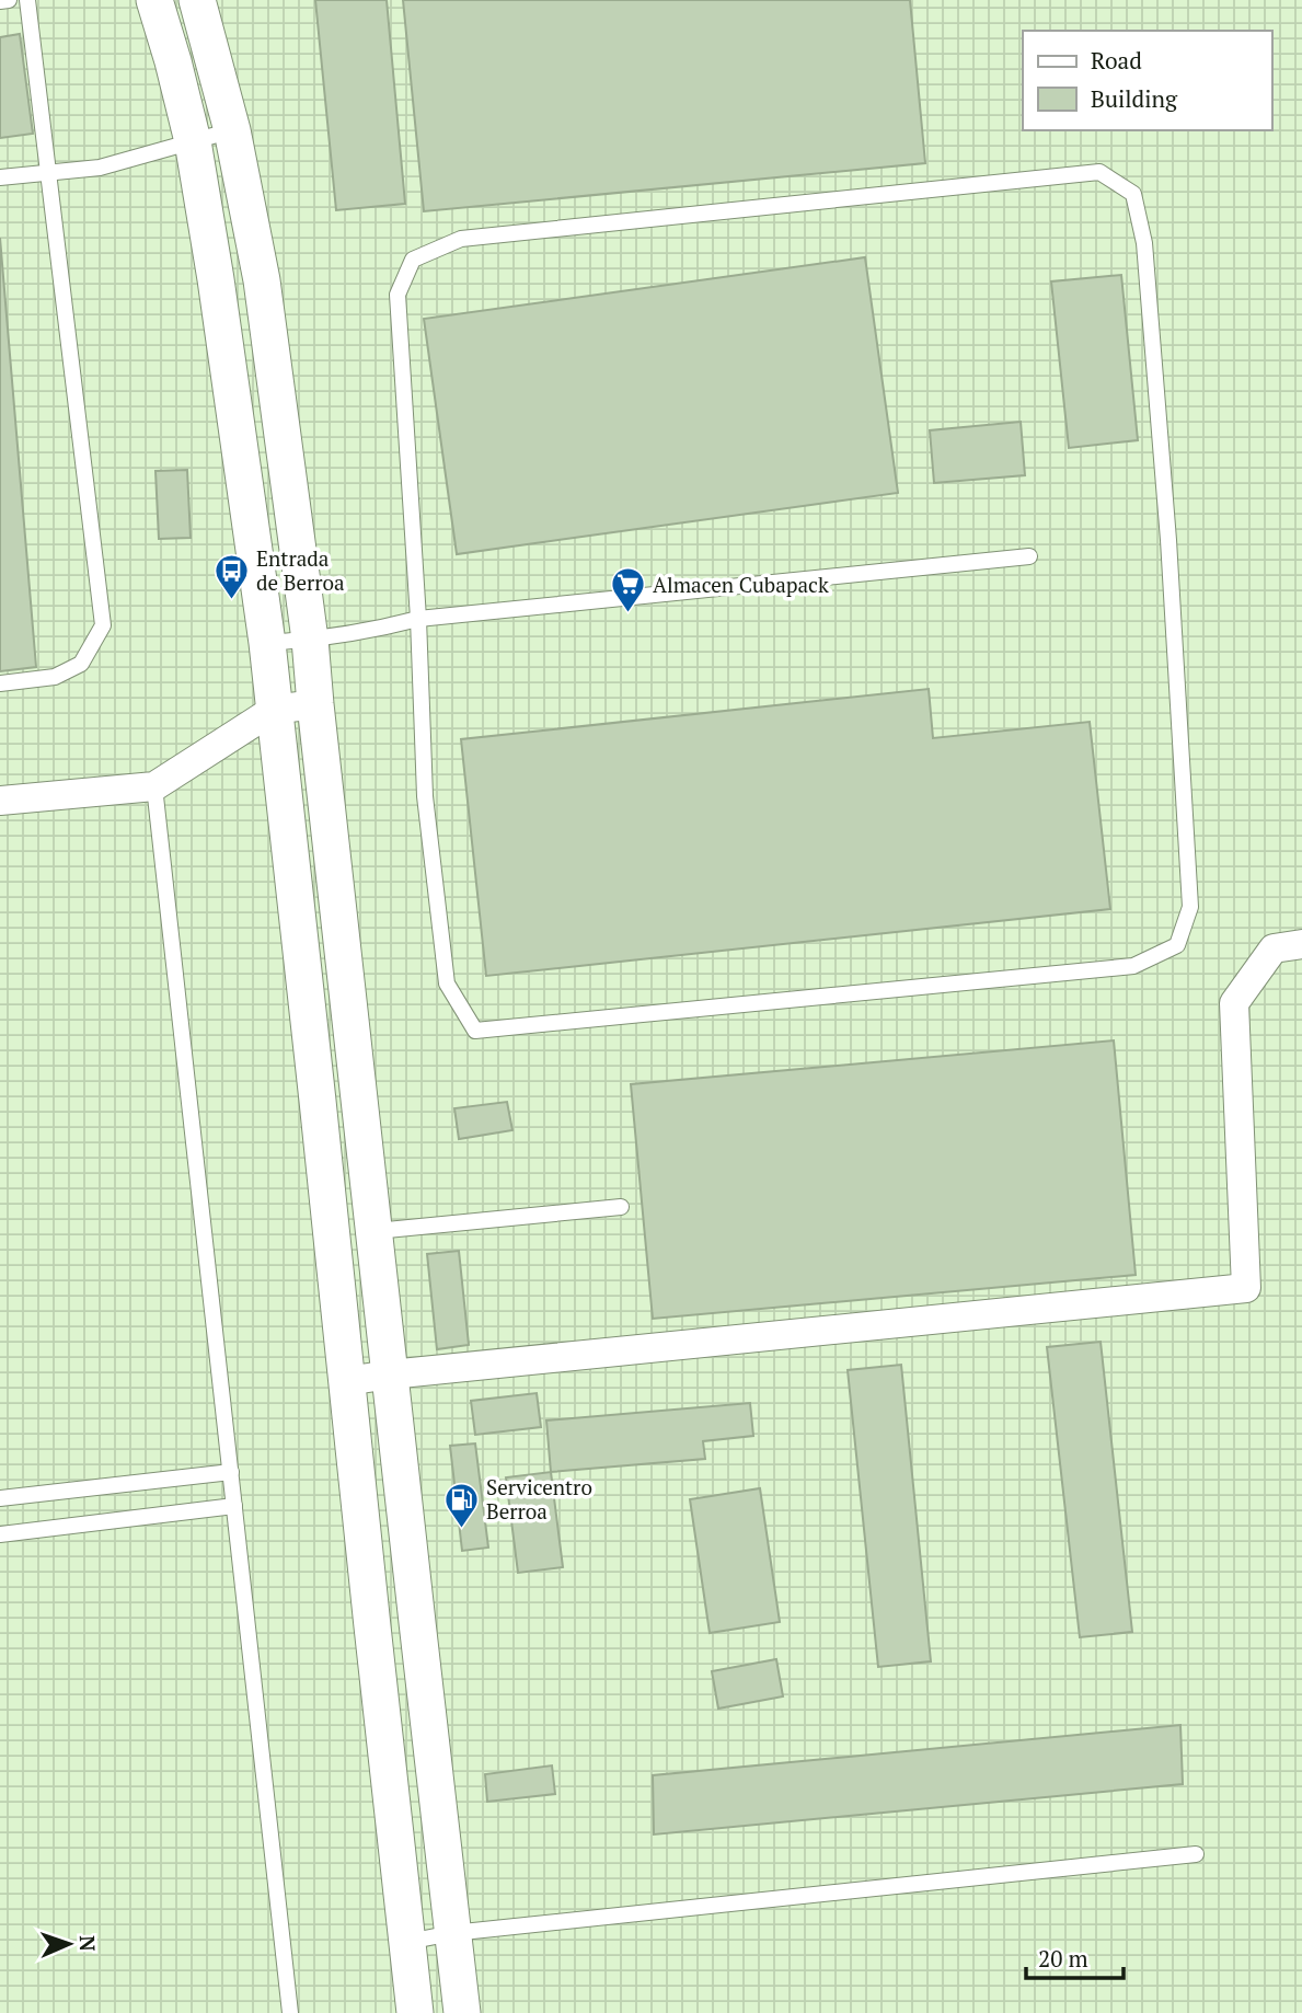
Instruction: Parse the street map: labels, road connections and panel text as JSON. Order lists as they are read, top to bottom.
{
  "places": {
    "bus stop": ["Entrada de Berroa"],
    "supermarket": ["Almacen Cubapack"],
    "fuel station": ["Servicentro Berroa"]
  },
  "legend": ["Road", "Building"],
  "scale_bar": "20 m",
  "north": "right"
}
